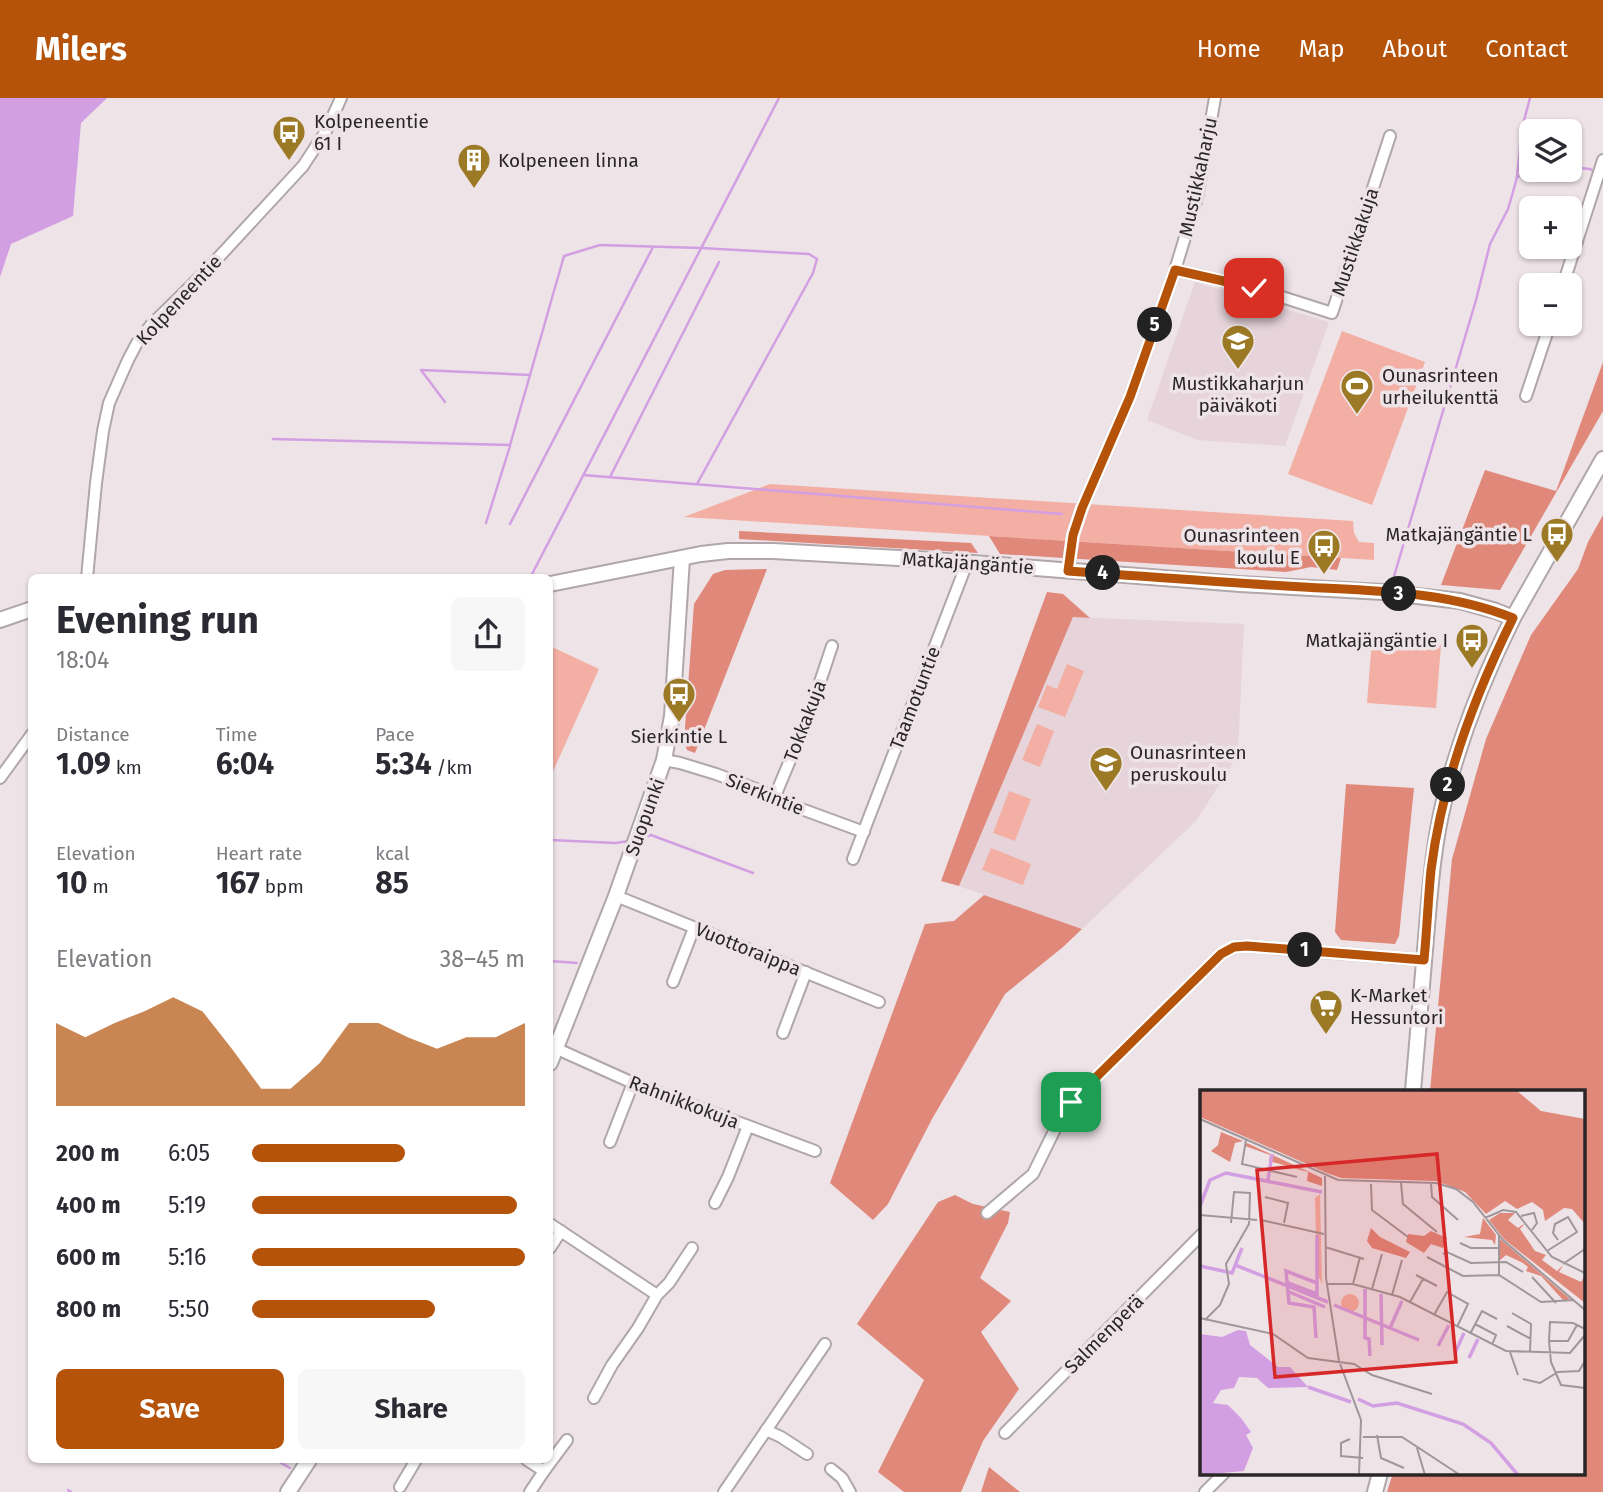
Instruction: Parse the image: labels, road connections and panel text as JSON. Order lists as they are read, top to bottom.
{
  "streets": {
    "street": [
      "Mustikkaharju",
      "Mustikkakuja",
      "Kolpeneentie",
      "Matkajängäntie",
      "Taamotuntie",
      "Tokkakuja",
      "Sierkintie",
      "Suopunki",
      "Vuottoraippa",
      "Rahnikkokuja",
      "Salmenperä"
    ]
  },
  "crossings": [
    ["Mustikkaharju", "Mustikkakuja"],
    ["Mustikkaharju", "Matkajängäntie"],
    ["Matkajängäntie", "Taamotuntie"],
    ["Matkajängäntie", "Suopunki"],
    ["Taamotuntie", "Sierkintie"],
    ["Tokkakuja", "Sierkintie"],
    ["Sierkintie", "Suopunki"],
    ["Suopunki", "Vuottoraippa"],
    ["Suopunki", "Rahnikkokuja"]
  ],
  "places": {
    "bus stop": [
      "Kolpeneentie 61 I",
      "Matkajängäntie L",
      "Ounasrinteen koulu E",
      "Matkajängäntie I",
      "Sierkintie L"
    ],
    "building": ["Kolpeneen linna"],
    "school or university": ["Mustikkaharjun päiväkoti", "Ounasrinteen peruskoulu"],
    "sports": ["Ounasrinteen urheilukenttä"],
    "supermarket": ["K-Market Hessuntori"]
  },
  "page": {
    "header": "Milers",
    "nav": [
      "Home",
      "Map",
      "About",
      "Contact"
    ],
    "map_buttons": ["+", "−"],
    "pins": [
      "5",
      "4",
      "3",
      "2",
      "1"
    ],
    "heading": ["Evening run", "18:04"],
    "stats": [
      ["Distance", "1.09 km"],
      ["Time", "6:04"],
      ["Pace", "5:34 /km"],
      ["Elevation", "10 m"],
      ["Heart rate", "167 bpm"],
      ["kcal", "85"]
    ],
    "chart": ["Elevation", "38–45 m"],
    "list": [
      {
        "name": "200 m",
        "note": "6:05"
      },
      {
        "name": "400 m",
        "note": "5:19"
      },
      {
        "name": "600 m",
        "note": "5:16"
      },
      {
        "name": "800 m",
        "note": "5:50"
      }
    ],
    "buttons": ["Save", "Share"]
  }
}
